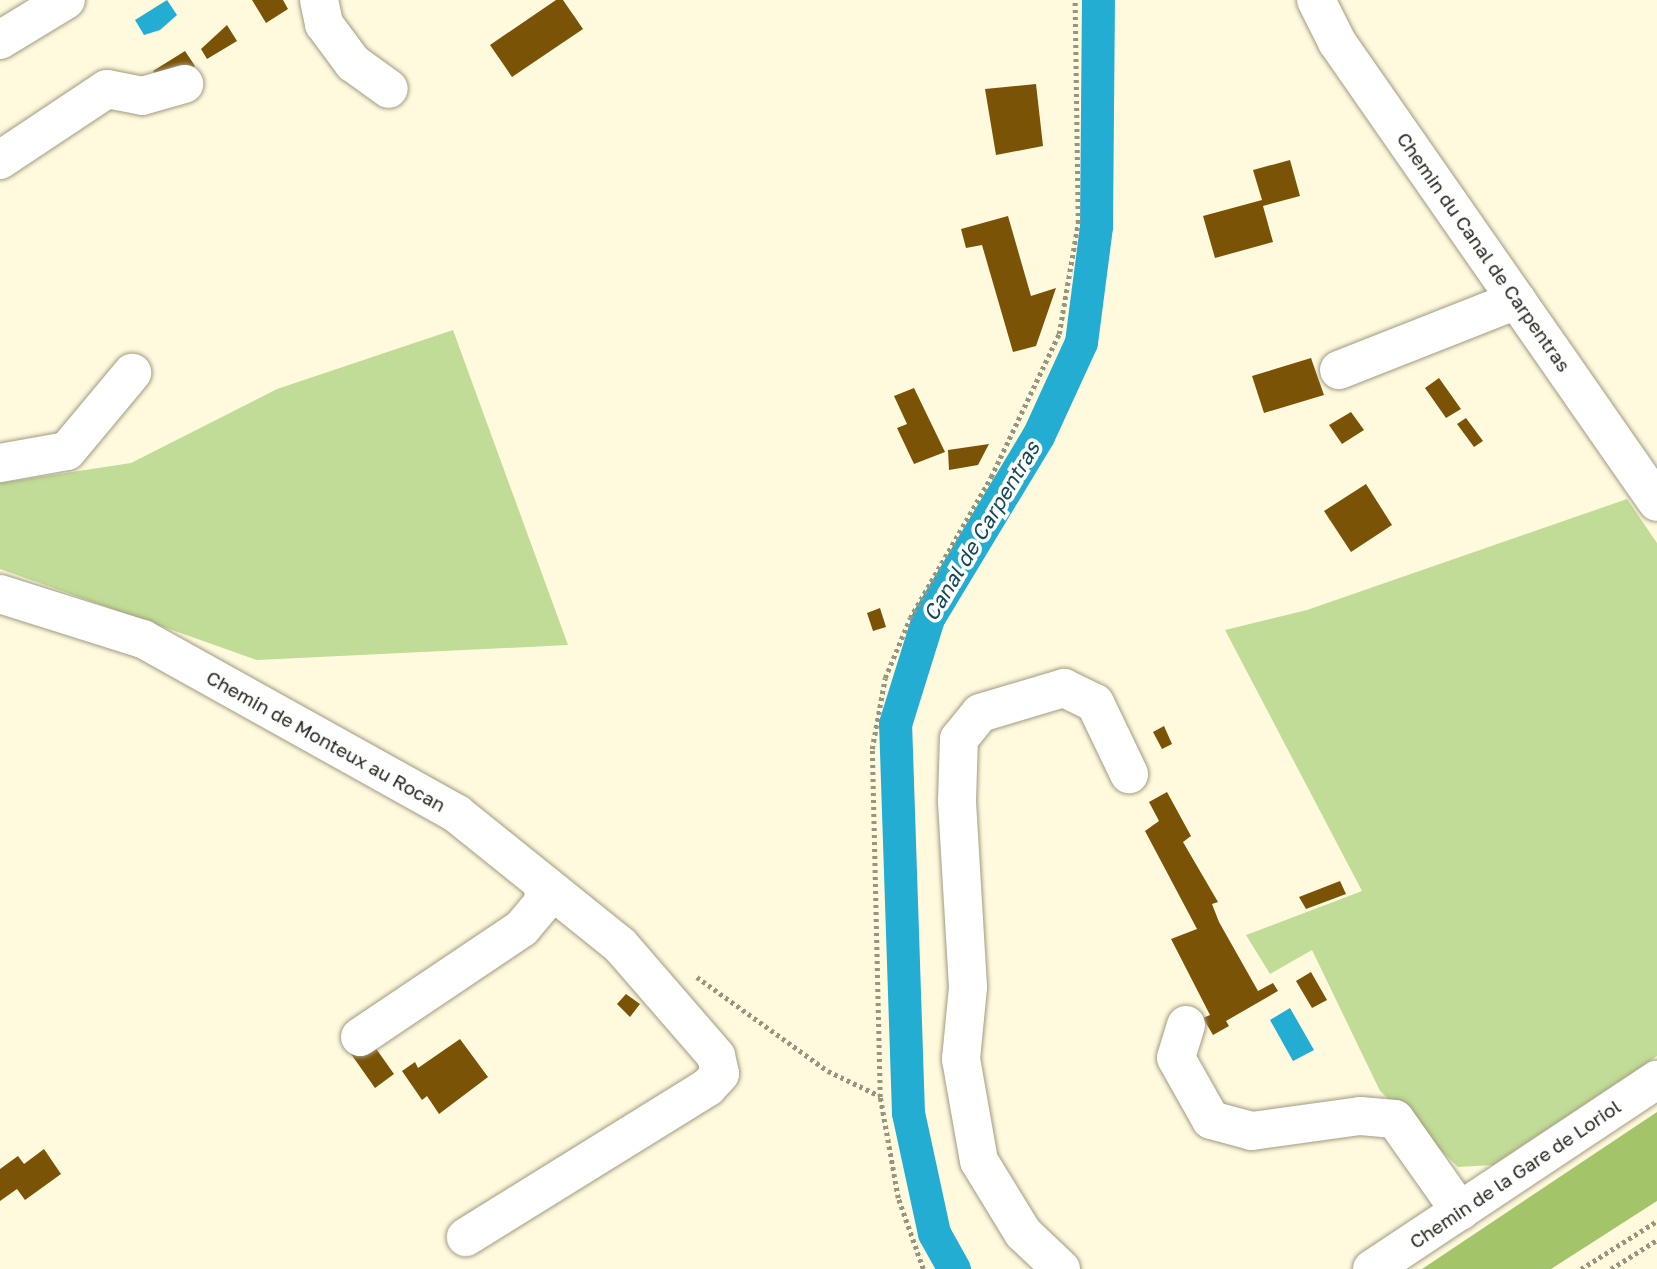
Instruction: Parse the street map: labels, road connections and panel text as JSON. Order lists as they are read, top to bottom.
{
  "streets": {
    "street": ["Chemin du Canal de Carpentras", "Chemin de Monteux au Rocan", "Chemin de la Gare de Loriol"]
  },
  "water": ["Canal de Carpentras"]
}
